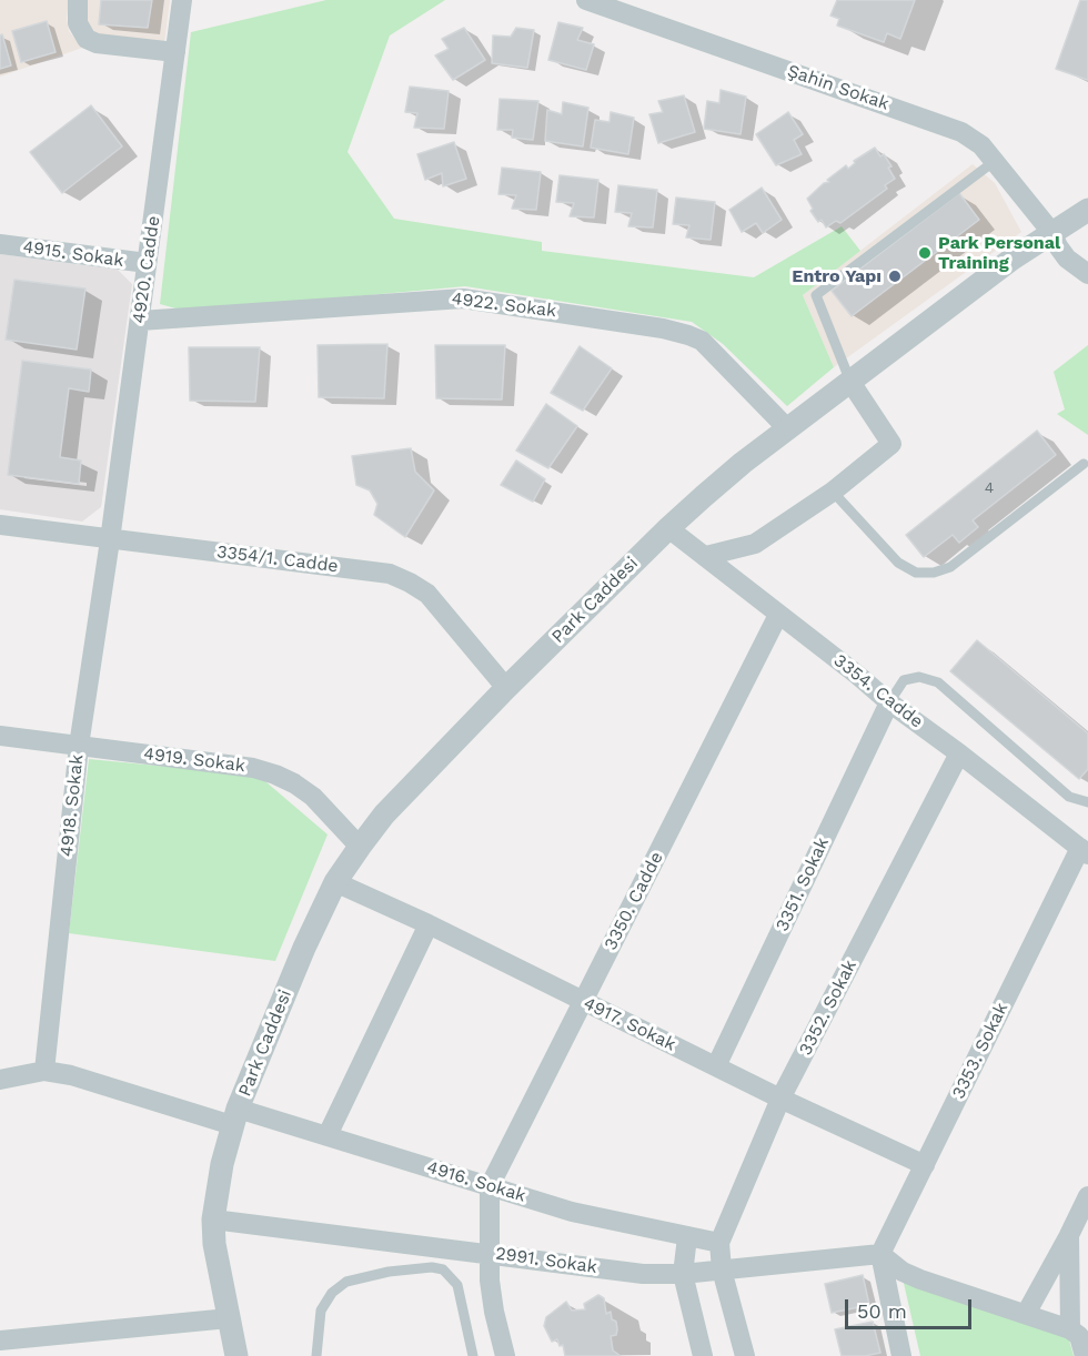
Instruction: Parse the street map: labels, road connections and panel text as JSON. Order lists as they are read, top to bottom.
{
  "streets": {
    "street": [
      "Şahin Sokak",
      "4915. Sokak",
      "4920. Cadde",
      "4922. Sokak",
      "3354/1. Cadde",
      "Park Caddesi",
      "3354. Cadde",
      "4919. Sokak",
      "4918. Sokak",
      "3351. Sokak",
      "3350. Cadde",
      "3352. Sokak",
      "4917. Sokak",
      "3353. Sokak",
      "4916. Sokak",
      "2991. Sokak"
    ]
  },
  "crossings": [
    ["Şahin Sokak", "Park Caddesi"],
    ["4915. Sokak", "4920. Cadde"],
    ["4920. Cadde", "4922. Sokak"],
    ["4920. Cadde", "3354/1. Cadde"],
    ["4920. Cadde", "4918. Sokak"],
    ["4922. Sokak", "Park Caddesi"],
    ["3354/1. Cadde", "Park Caddesi"],
    ["3354/1. Cadde", "4918. Sokak"],
    ["Park Caddesi", "3354. Cadde"],
    ["Park Caddesi", "4919. Sokak"],
    ["Park Caddesi", "4917. Sokak"],
    ["Park Caddesi", "4916. Sokak"],
    ["Park Caddesi", "2991. Sokak"],
    ["3354. Cadde", "3351. Sokak"],
    ["3354. Cadde", "3350. Cadde"],
    ["3354. Cadde", "3352. Sokak"],
    ["3354. Cadde", "3353. Sokak"],
    ["4919. Sokak", "4918. Sokak"],
    ["4918. Sokak", "4916. Sokak"],
    ["3351. Sokak", "4917. Sokak"],
    ["3350. Cadde", "4917. Sokak"],
    ["3350. Cadde", "4916. Sokak"],
    ["3352. Sokak", "4917. Sokak"],
    ["3352. Sokak", "4916. Sokak"],
    ["3352. Sokak", "2991. Sokak"],
    ["4917. Sokak", "3353. Sokak"],
    ["3353. Sokak", "2991. Sokak"]
  ],
  "places": ["Park Personal Training", "Entro Yapı"],
  "house_numbers": ["4"],
  "scale_bar": "50 m"
}
